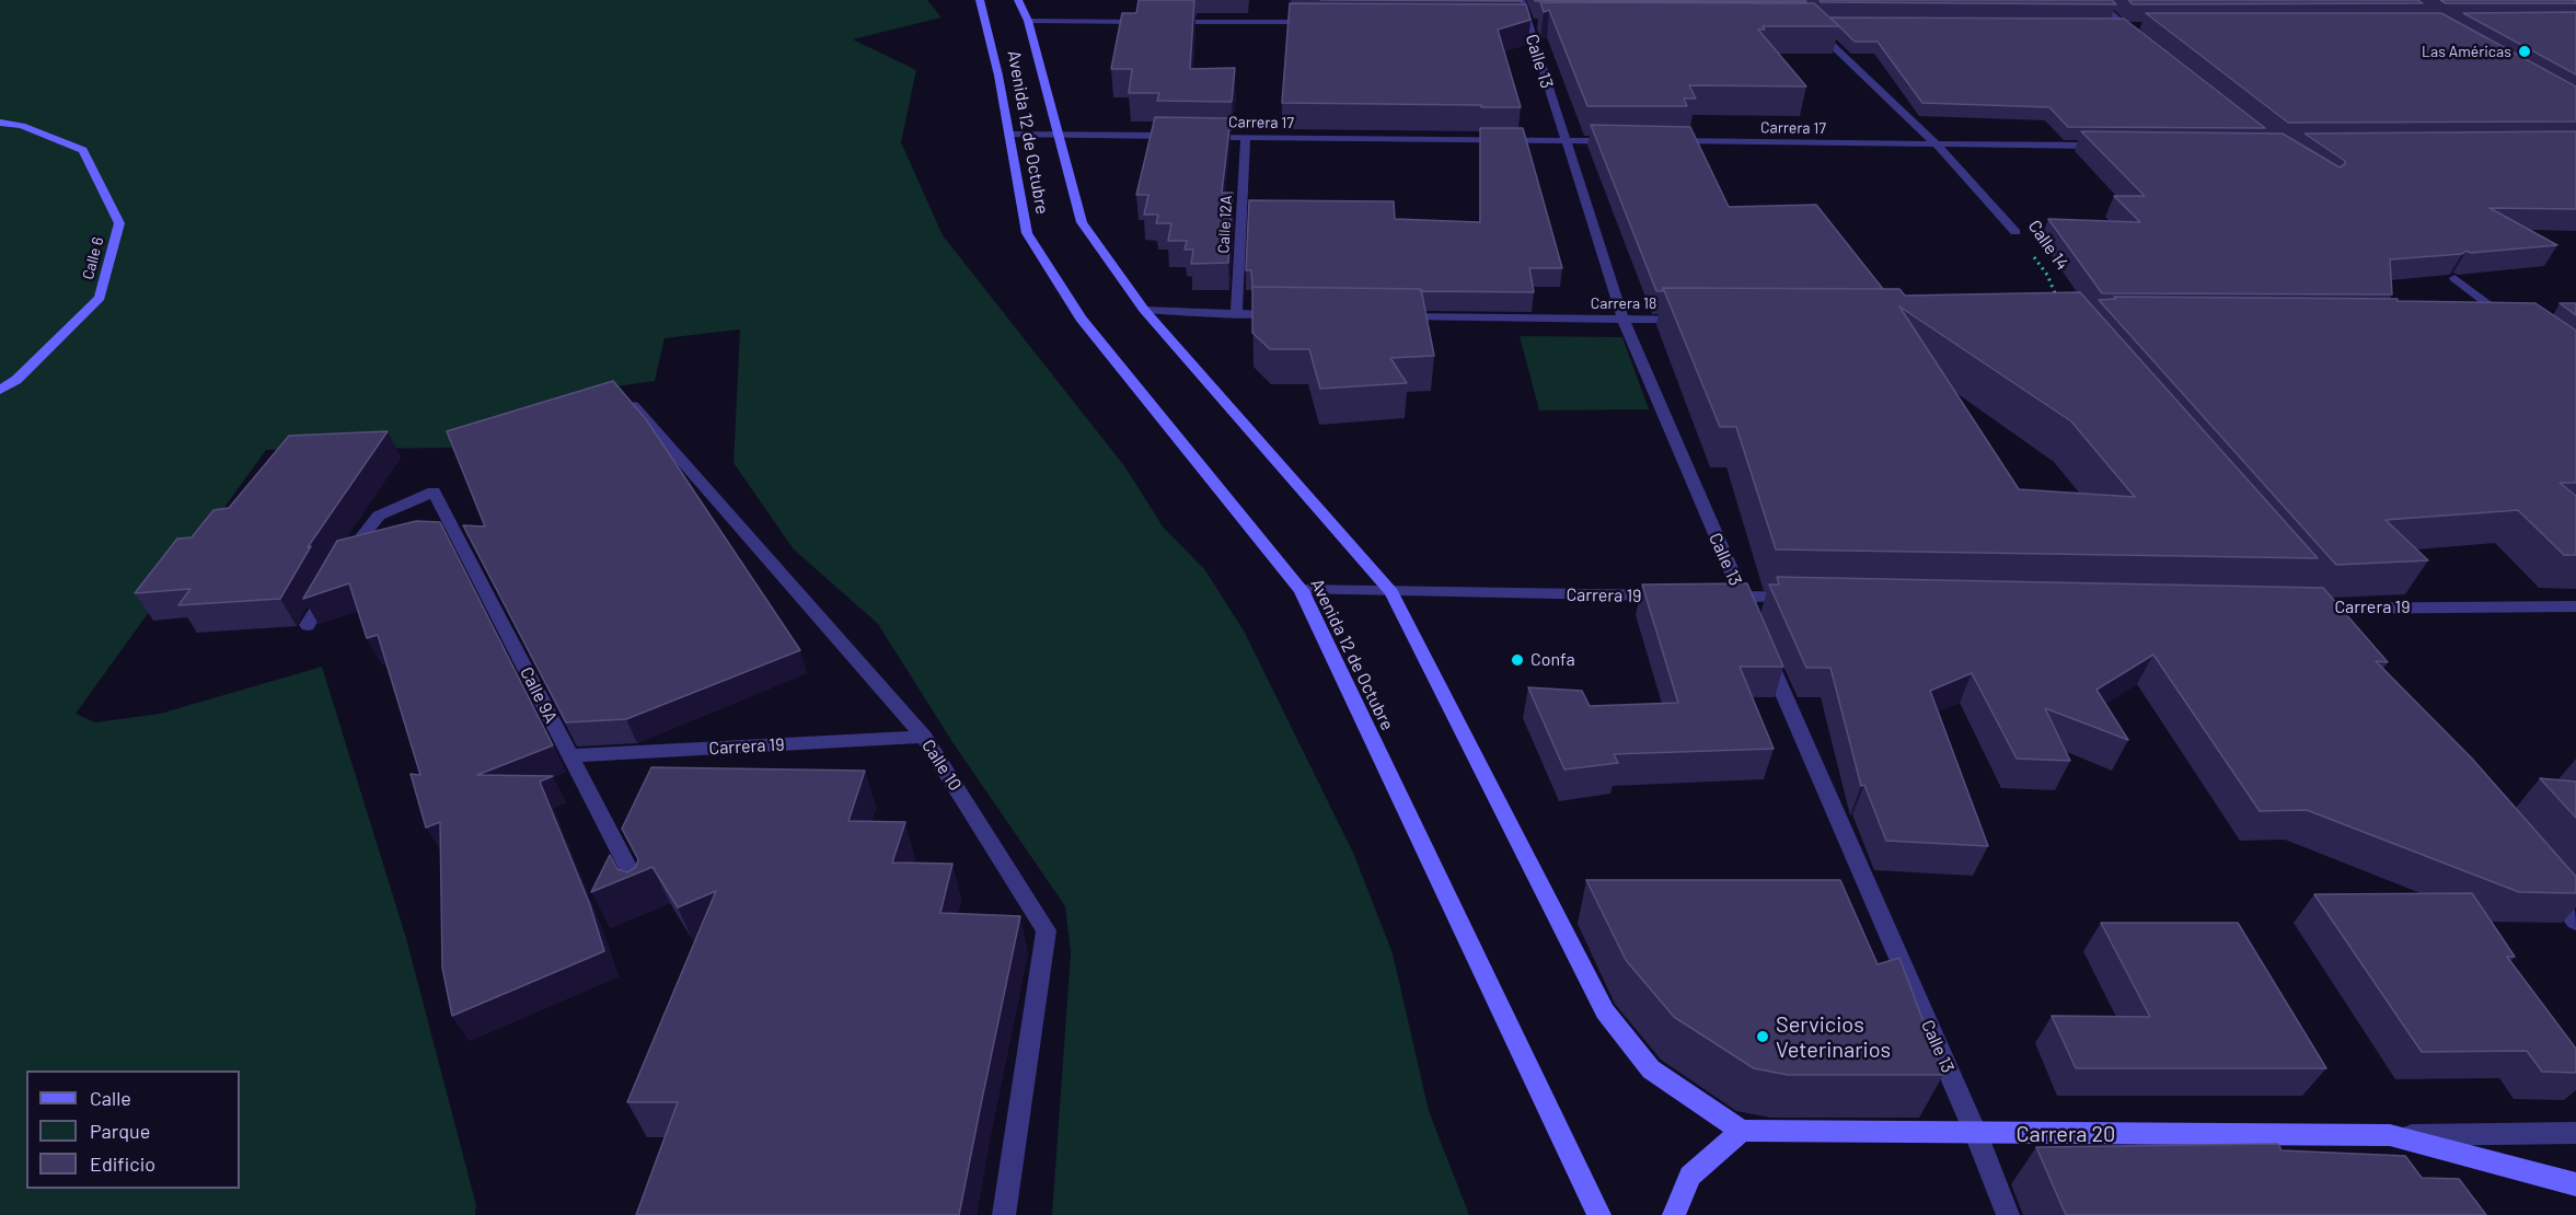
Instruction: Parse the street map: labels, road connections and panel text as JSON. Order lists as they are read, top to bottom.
{
  "streets": {
    "main road": ["Avenida 12 de Octubre", "Calle 6", "Carrera 20"],
    "street": [
      "Calle 13",
      "Carrera 17",
      "Calle 12A",
      "Calle 14",
      "Carrera 18",
      "Carrera 19",
      "Calle 9A",
      "Calle 10"
    ]
  },
  "crossings": [
    ["Calle 13", "Carrera 17"],
    ["Calle 13", "Carrera 18"],
    ["Calle 13", "Carrera 20"],
    ["Carrera 17", "Calle 12A"],
    ["Carrera 17", "Calle 14"],
    ["Avenida 12 de Octubre", "Carrera 19"],
    ["Avenida 12 de Octubre", "Carrera 20"],
    ["Carrera 19", "Calle 9A"],
    ["Carrera 19", "Calle 10"]
  ],
  "places": ["Las Américas", "Confa", "Servicios Veterinarios"],
  "legend": ["Calle", "Parque", "Edificio"]
}
